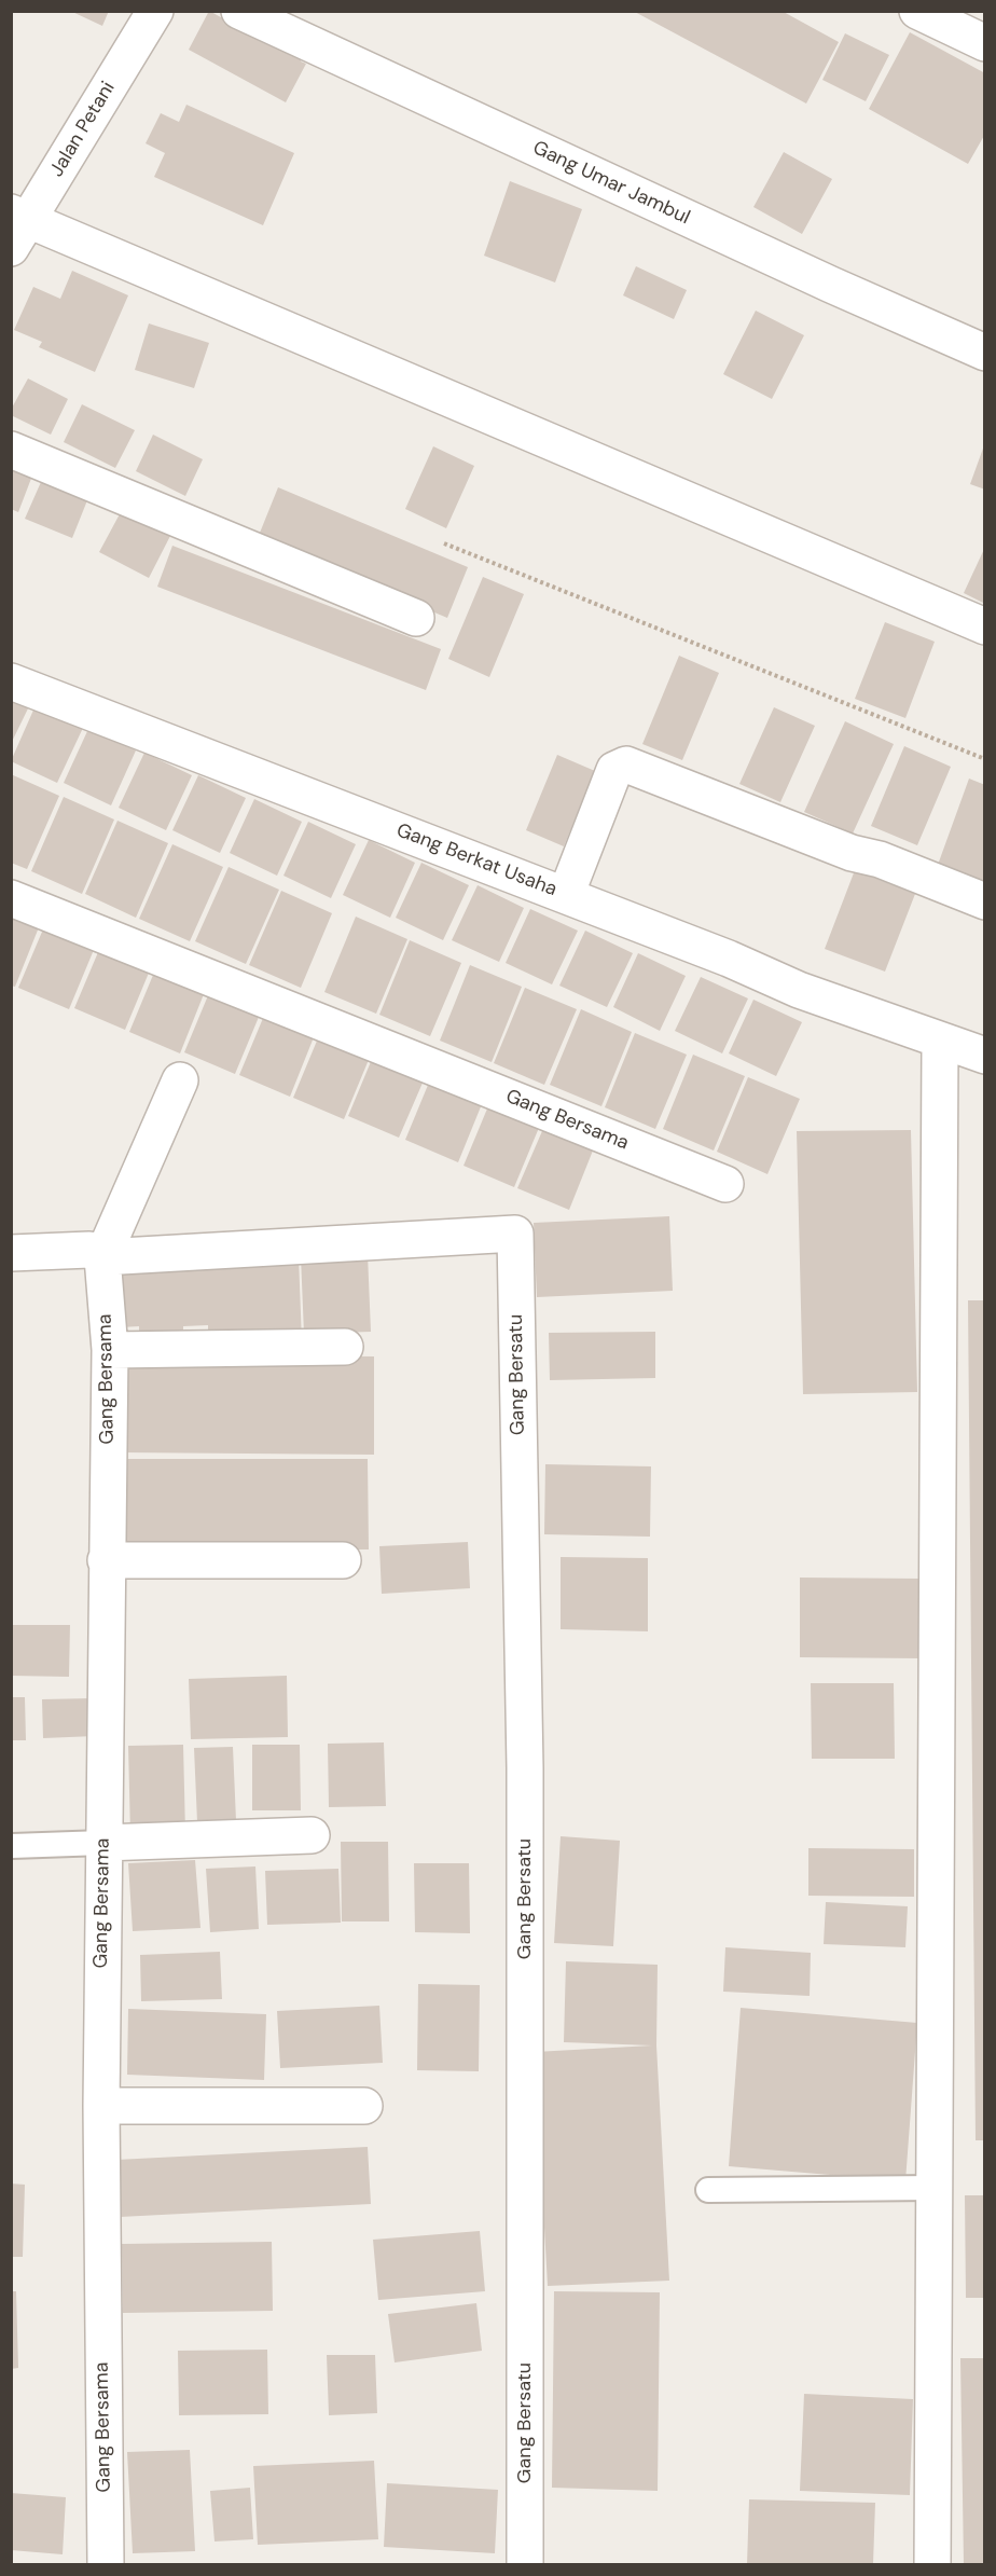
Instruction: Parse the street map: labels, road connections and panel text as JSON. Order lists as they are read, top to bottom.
{
  "streets": {
    "street": [
      "Jalan Petani",
      "Gang Umar Jambul",
      "Gang Berkat Usaha",
      "Gang Bersama",
      "Gang Bersatu"
    ]
  },
  "crossings": [
    ["Gang Bersama", "Gang Bersatu"]
  ]
}
